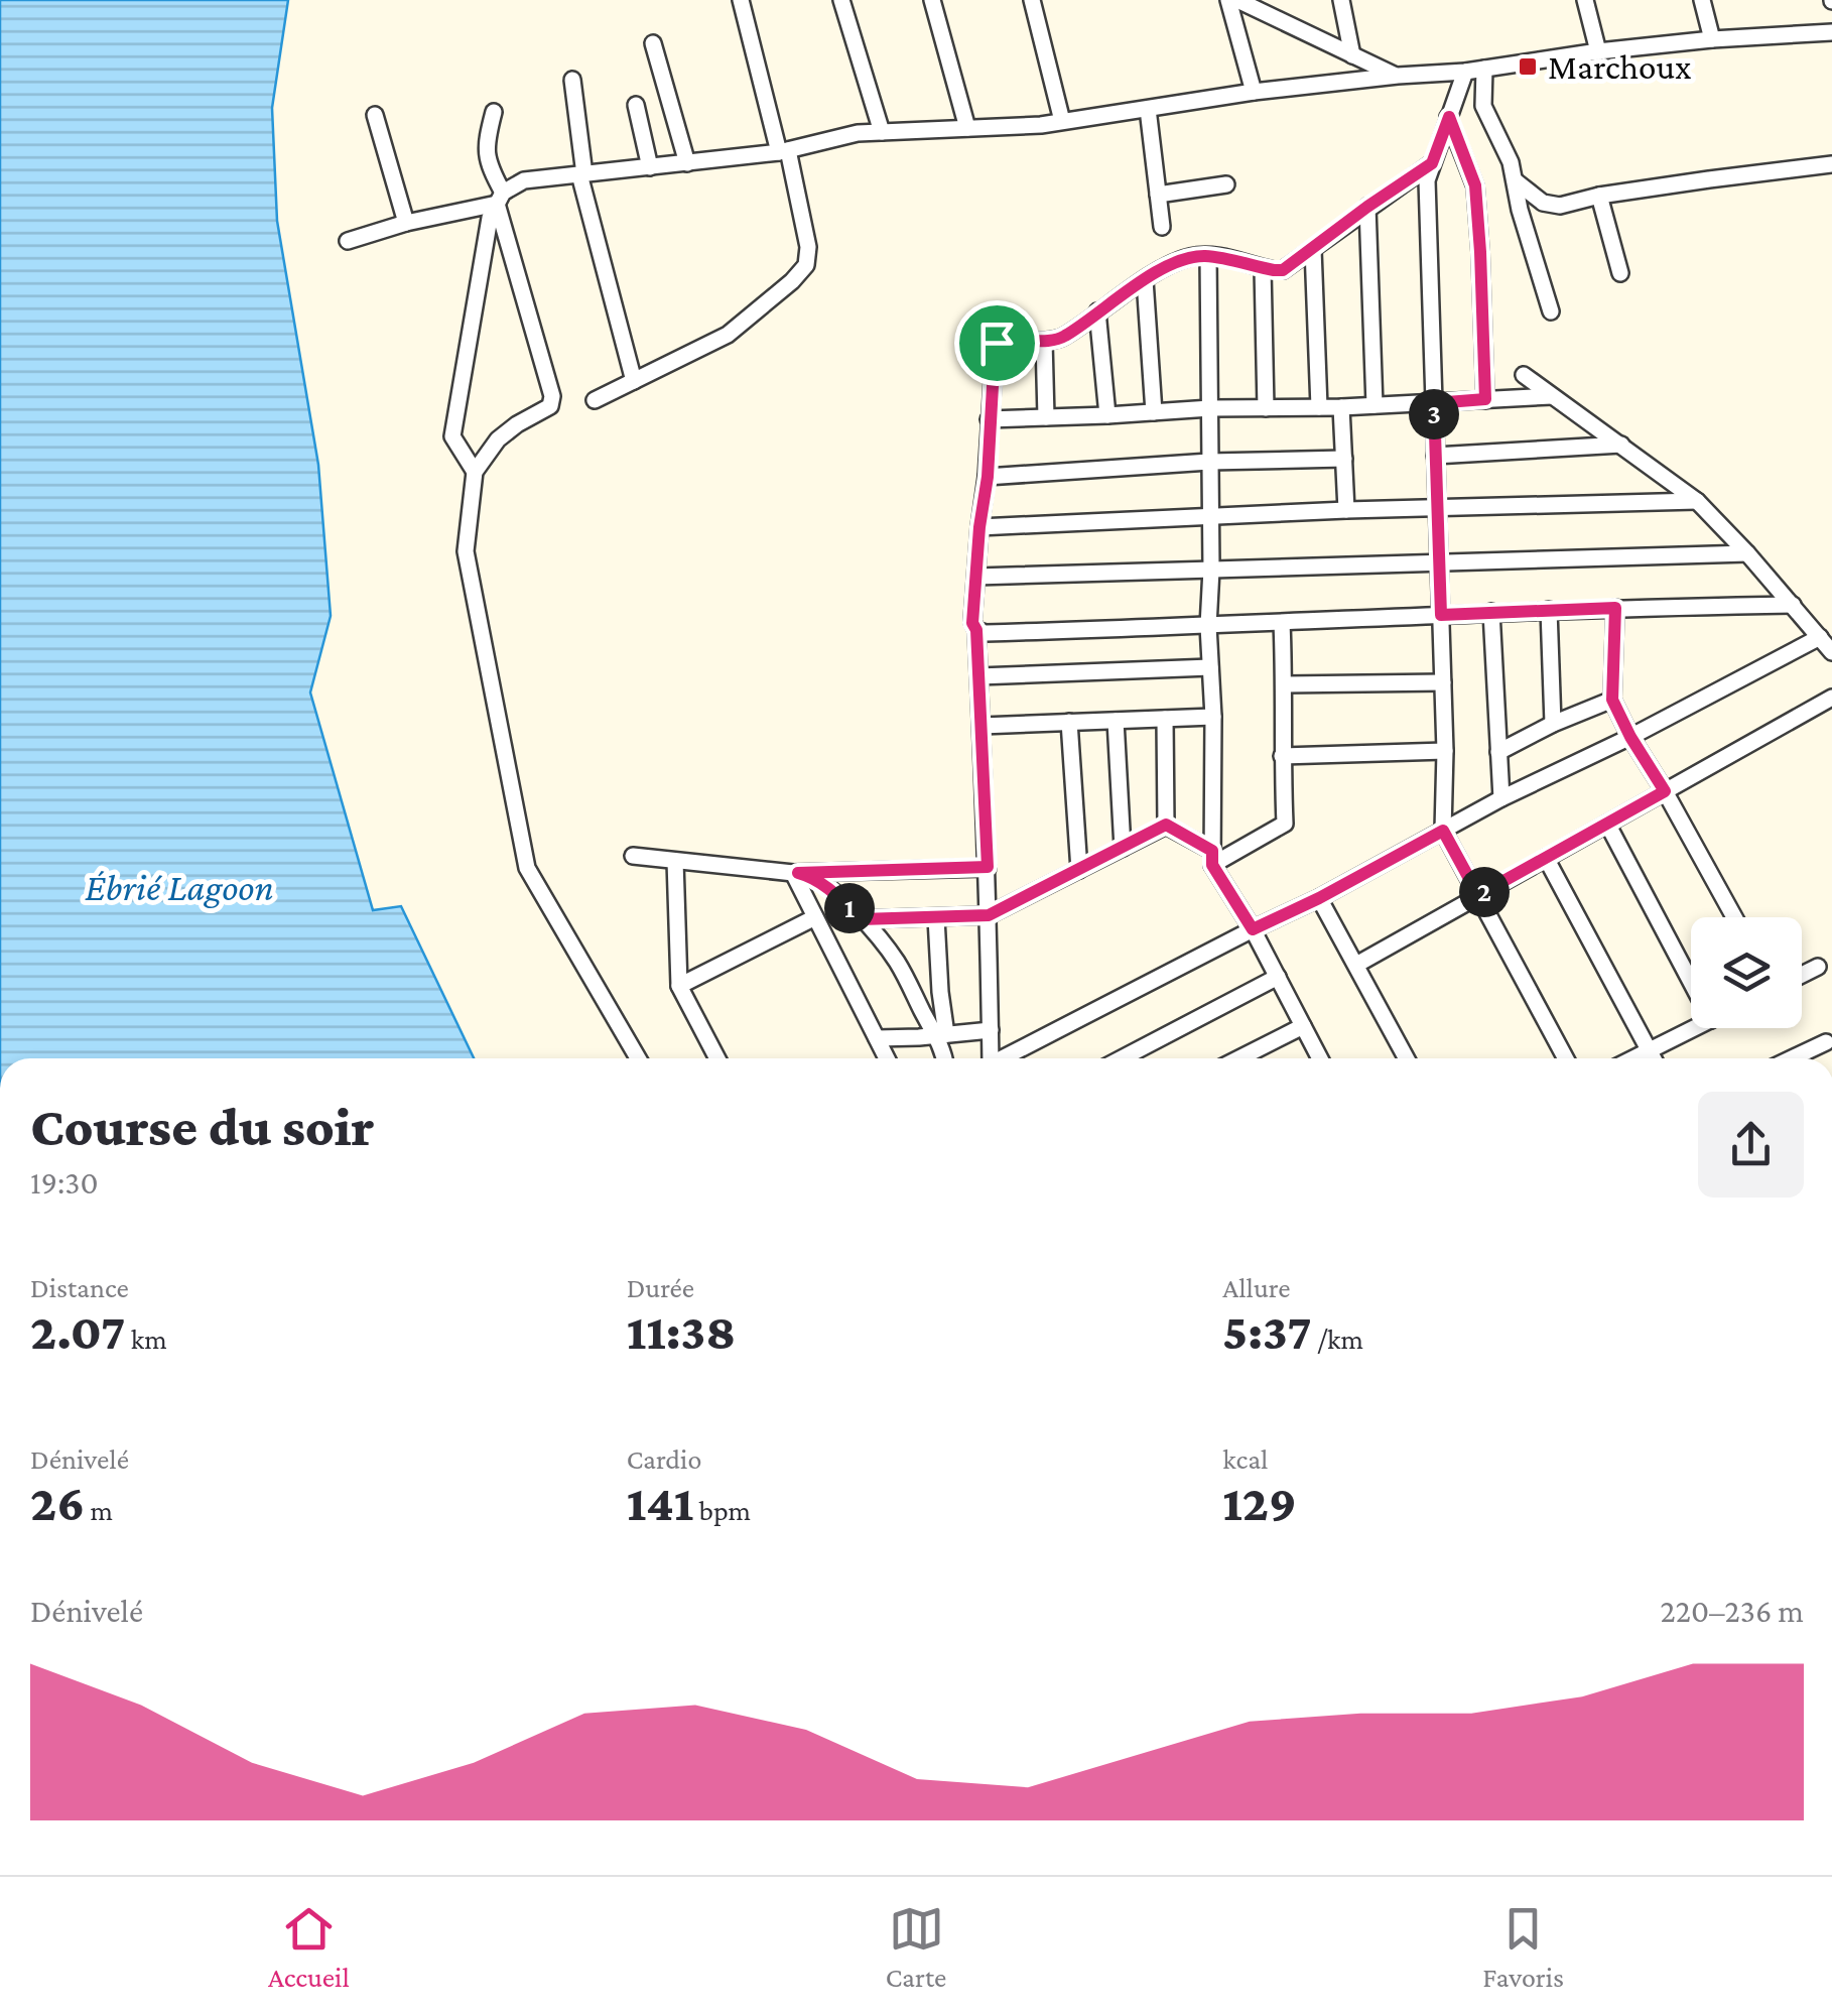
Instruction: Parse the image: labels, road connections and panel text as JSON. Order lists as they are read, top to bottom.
{
  "water": ["Ébrié Lagoon"],
  "places": {
    "transit": ["Marchoux"]
  },
  "page": {
    "pins": ["3", "2", "1"],
    "heading": ["Course du soir", "19:30"],
    "stats": [
      ["Distance", "2.07 km"],
      ["Durée", "11:38"],
      ["Allure", "5:37 /km"],
      ["Dénivelé", "26 m"],
      ["Cardio", "141 bpm"],
      ["kcal", "129"]
    ],
    "chart": ["Dénivelé", "220–236 m"],
    "tabs": ["Accueil", "Carte", "Favoris"]
  }
}
